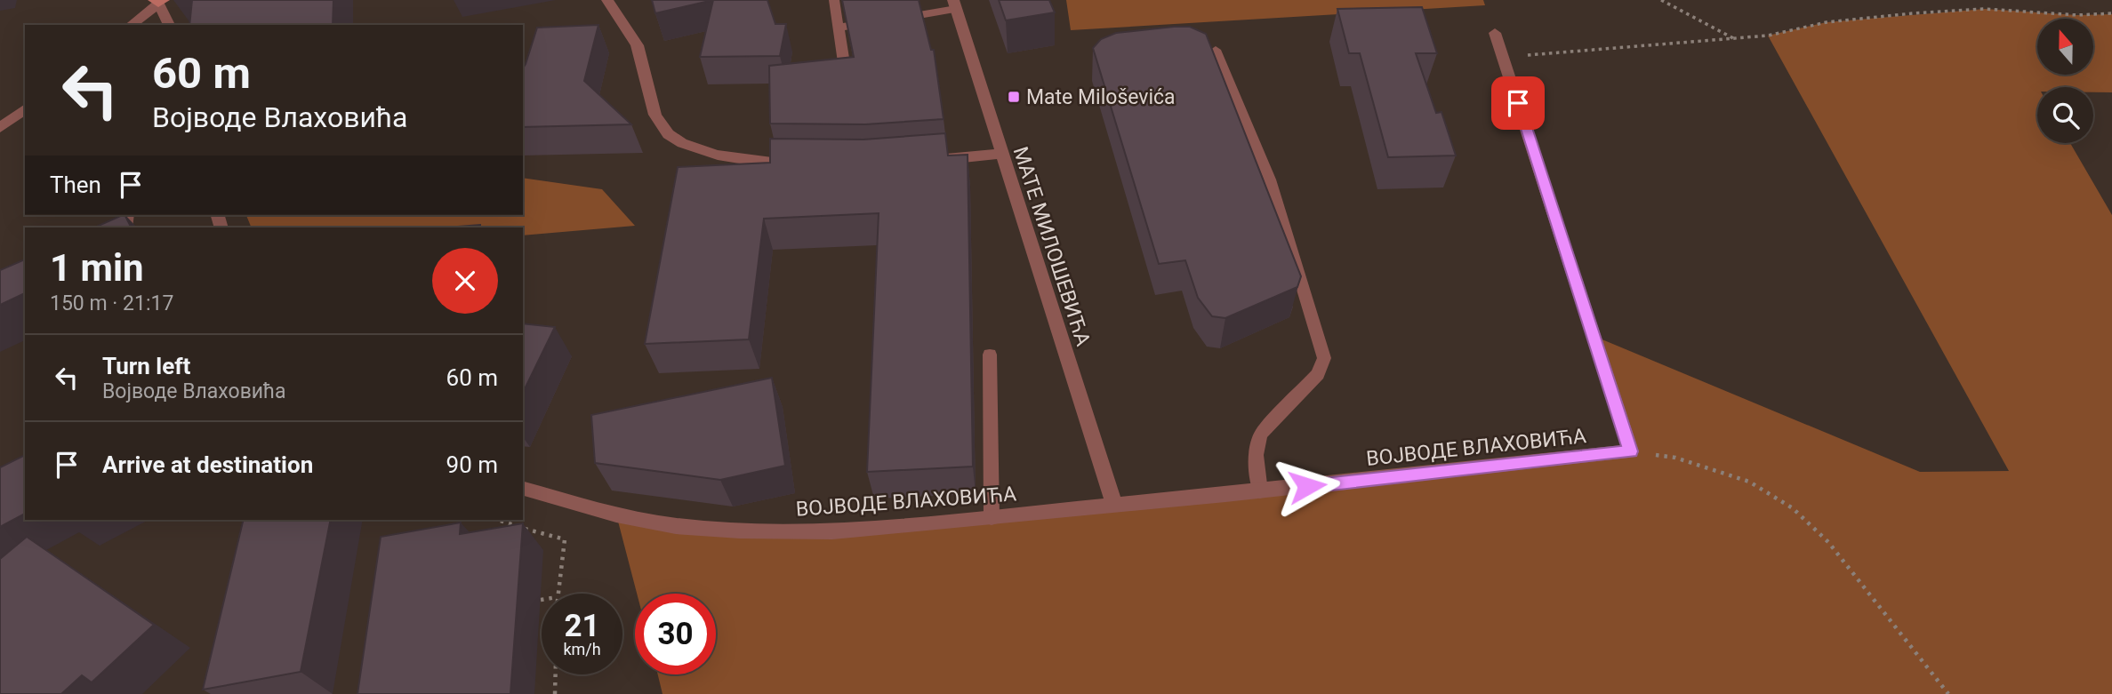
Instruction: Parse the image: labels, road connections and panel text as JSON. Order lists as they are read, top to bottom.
{
  "streets": {
    "street": ["МАТЕ МИЛОШЕВИЋА", "ВОЈВОДЕ ВЛАХОВИЋА"]
  },
  "crossings": [
    ["МАТЕ МИЛОШЕВИЋА", "ВОЈВОДЕ ВЛАХОВИЋА"]
  ],
  "places": {
    "transit": ["Mate Miloševića"]
  },
  "north": "top",
  "page": {
    "turn": ["60 m", "Војводе Влаховића"],
    "then": "Then",
    "heading": ["1 min", "150 m · 21:17"],
    "list": [
      {
        "name": "Turn left",
        "note": "Војводе Влаховића",
        "value": "60 m"
      },
      {
        "name": "Arrive at destination",
        "value": "90 m"
      }
    ],
    "speed": "21 km/h",
    "limit": "30"
  }
}
